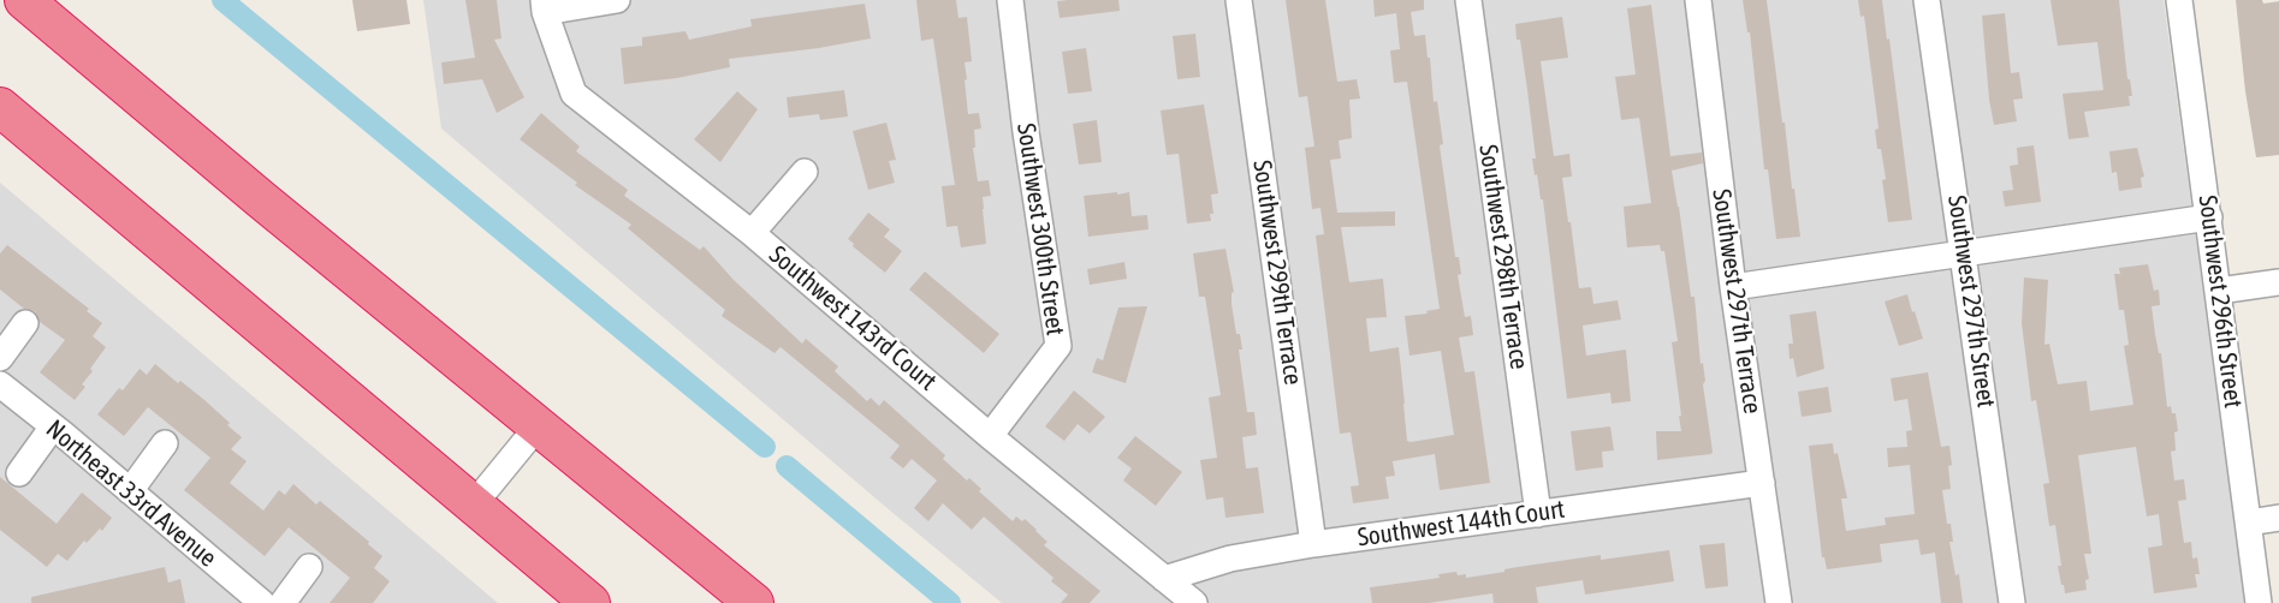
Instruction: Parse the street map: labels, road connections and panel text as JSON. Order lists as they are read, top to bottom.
{
  "streets": {
    "street": [
      "Southwest 300th Street",
      "Southwest 298th Terrace",
      "Southwest 299th Terrace",
      "Southwest 297th Terrace",
      "Southwest 297th Street",
      "Southwest 296th Street",
      "Southwest 143rd Court",
      "Northeast 33rd Avenue",
      "Southwest 144th Court"
    ]
  },
  "crossings": [
    ["Southwest 300th Street", "Southwest 143rd Court"],
    ["Southwest 298th Terrace", "Southwest 144th Court"],
    ["Southwest 299th Terrace", "Southwest 144th Court"],
    ["Southwest 297th Terrace", "Southwest 144th Court"],
    ["Southwest 143rd Court", "Southwest 144th Court"]
  ]
}
